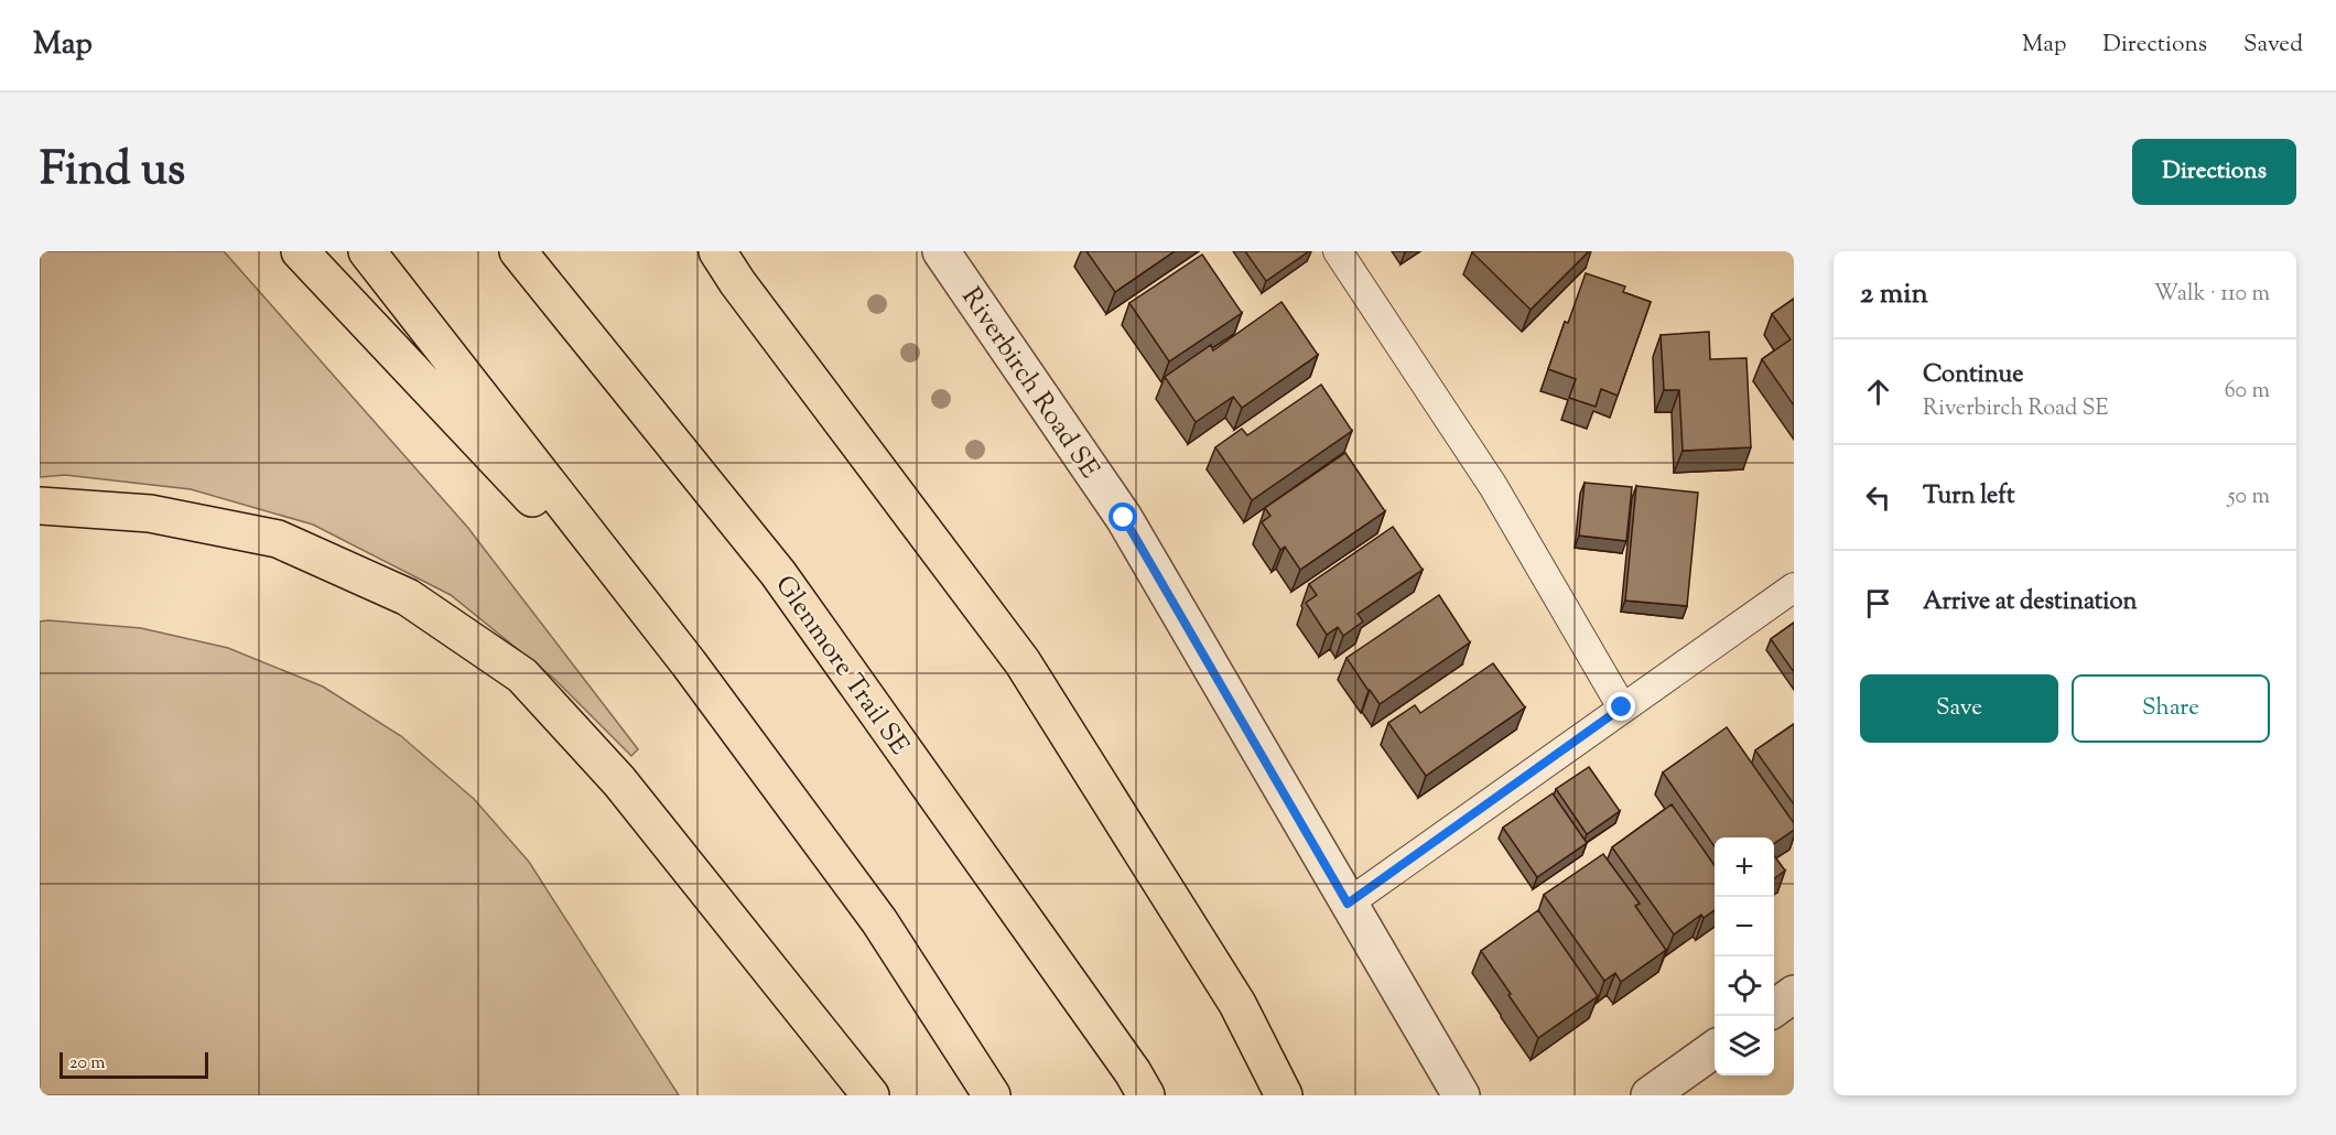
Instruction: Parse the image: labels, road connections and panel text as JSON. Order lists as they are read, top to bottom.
{
  "streets": {
    "highway": ["Glenmore Trail SE"],
    "street": ["Riverbirch Road SE"]
  },
  "scale_bar": "20 m",
  "page": {
    "header": "Map",
    "nav": ["Map", "Directions", "Saved"],
    "title": "Find us",
    "buttons": [
      "Directions",
      ["Save", "Share"]
    ],
    "heading": ["2 min", "Walk · 110 m"],
    "list": [
      ["Continue", "Riverbirch Road SE", "60 m"],
      ["Turn left", "50 m"],
      "Arrive at destination"
    ],
    "map_buttons": ["+", "−"],
    "scale": "20 m"
  }
}
